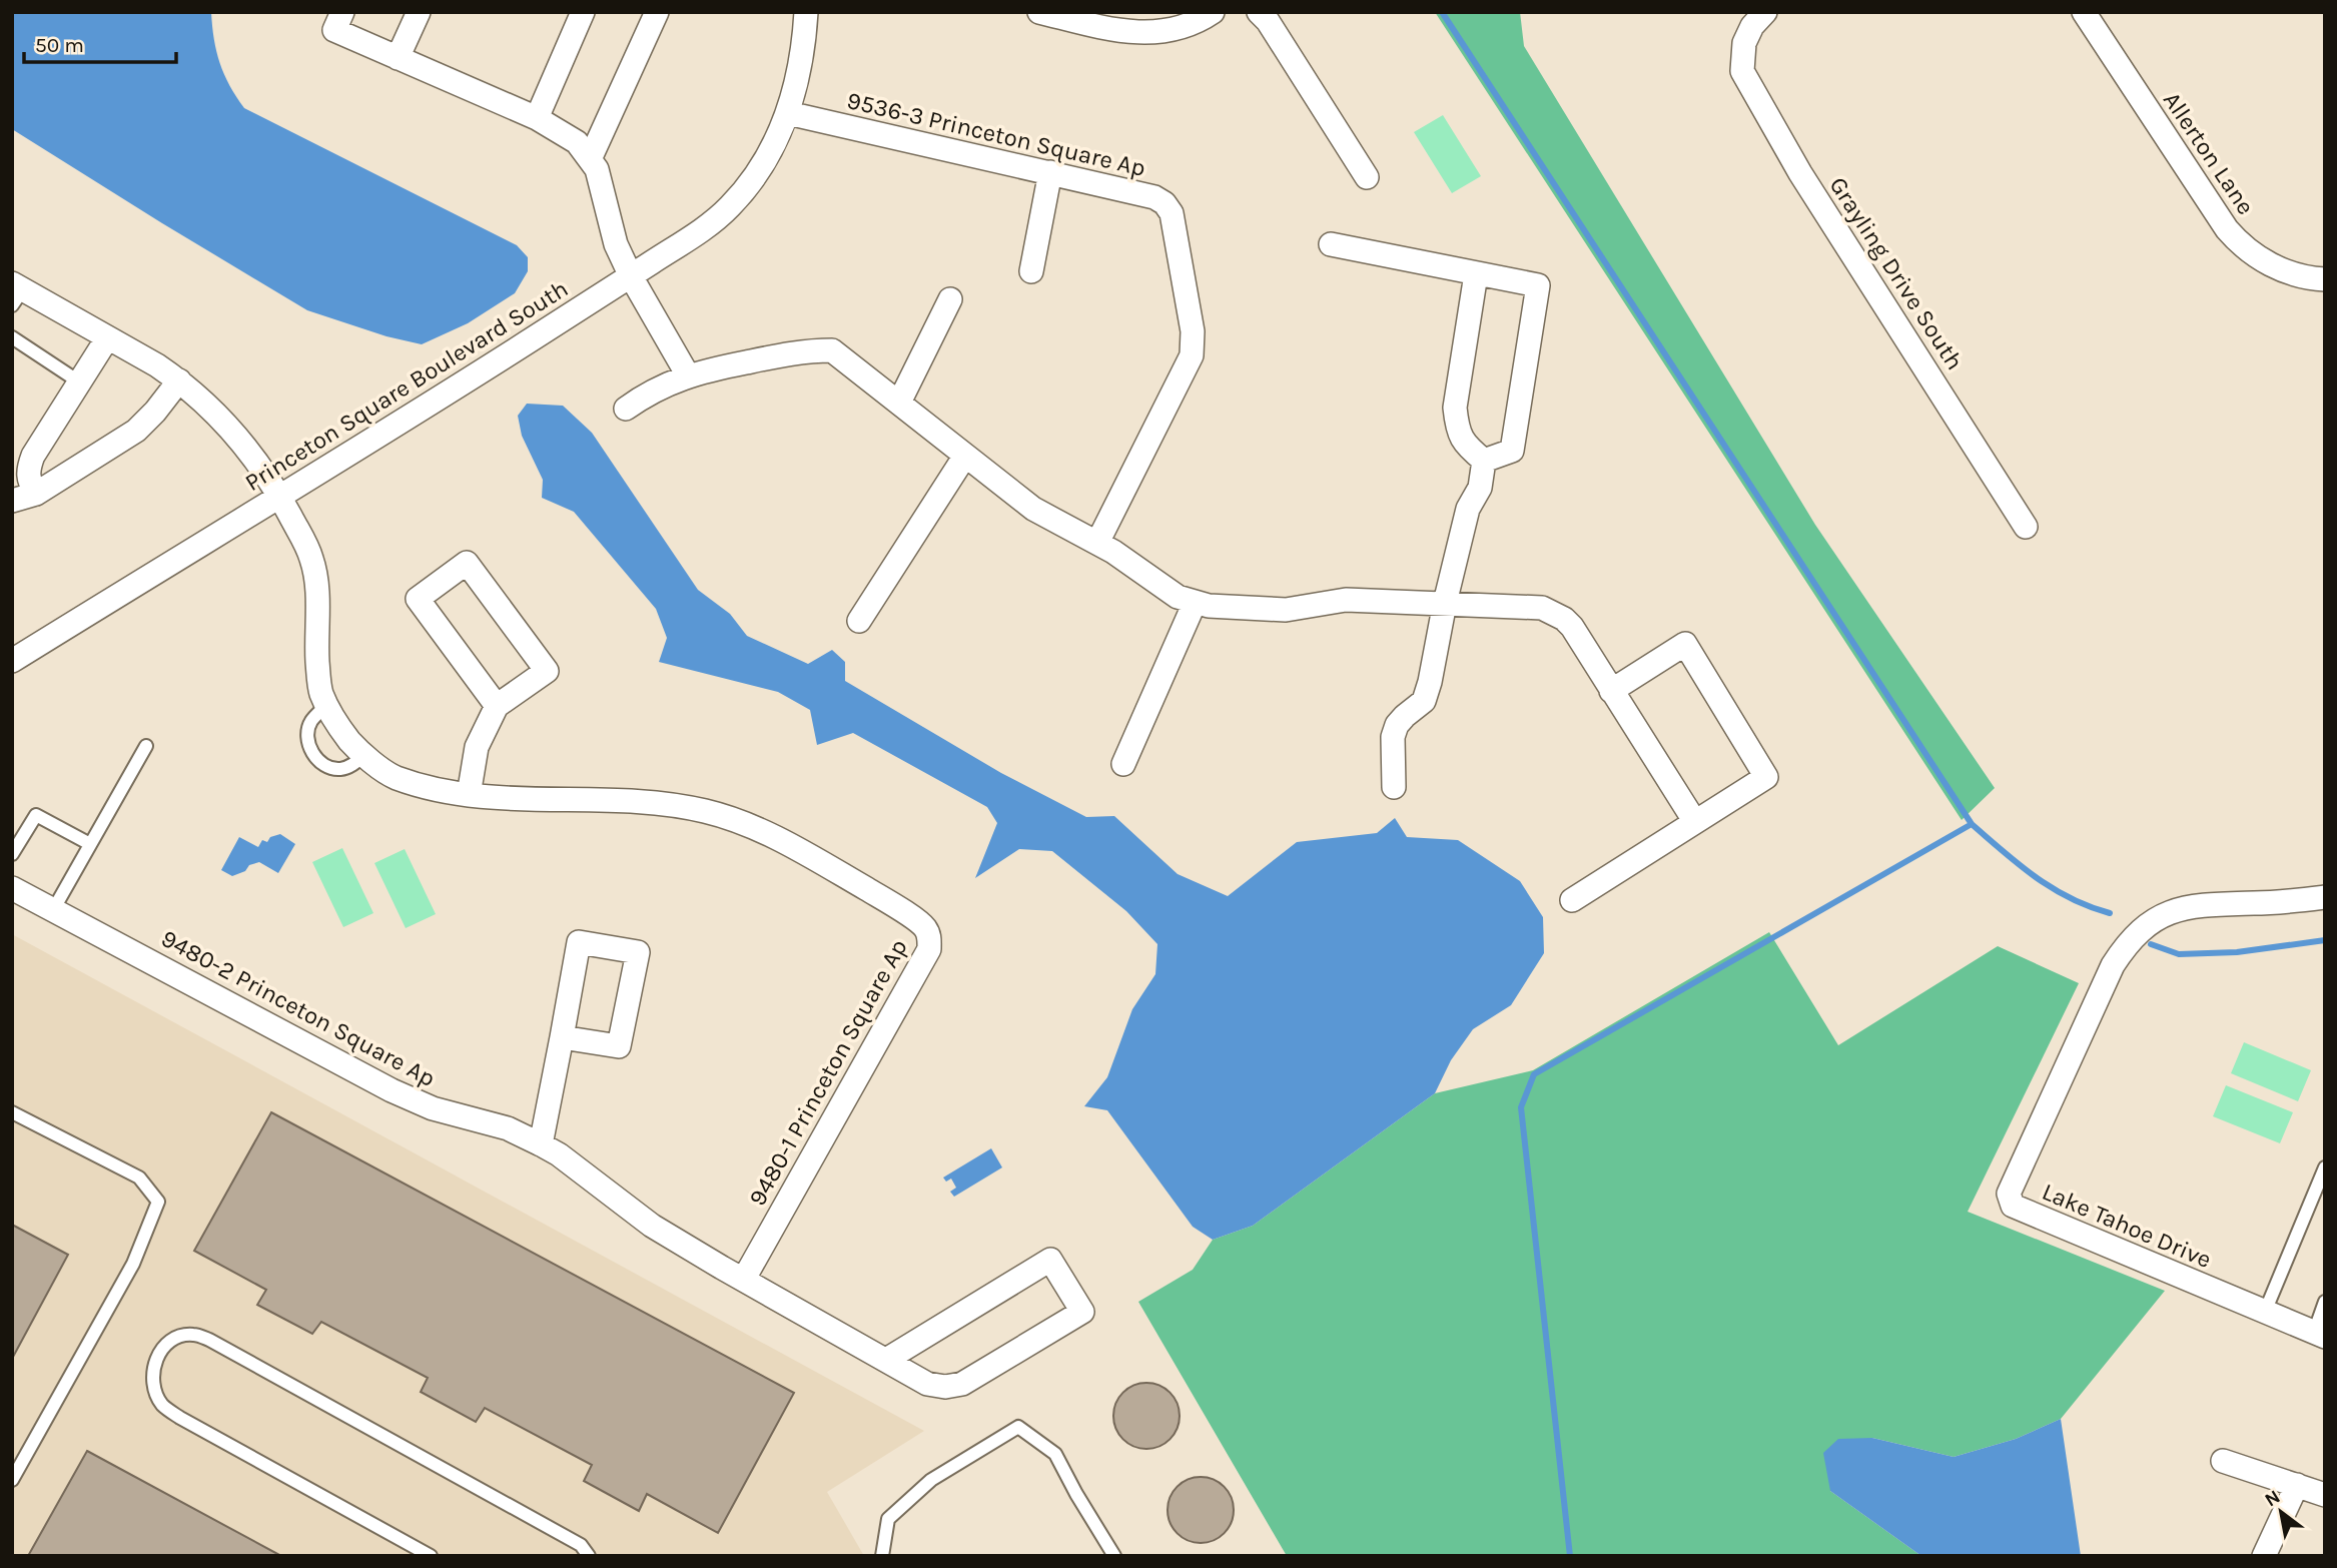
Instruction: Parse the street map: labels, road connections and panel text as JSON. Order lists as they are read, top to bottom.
{
  "streets": {
    "street": [
      "9536-3 Princeton Square Ap",
      "Allerton Lane",
      "Grayling Drive South",
      "Princeton Square Boulevard South",
      "9480-2 Princeton Square Ap",
      "9480-1 Princeton Square Ap",
      "Lake Tahoe Drive"
    ]
  },
  "crossings": [
    ["9536-3 Princeton Square Ap", "Princeton Square Boulevard South"],
    ["Princeton Square Boulevard South", "9480-1 Princeton Square Ap"],
    ["9480-2 Princeton Square Ap", "9480-1 Princeton Square Ap"]
  ],
  "scale_bar": "50 m",
  "north": "top left"
}
